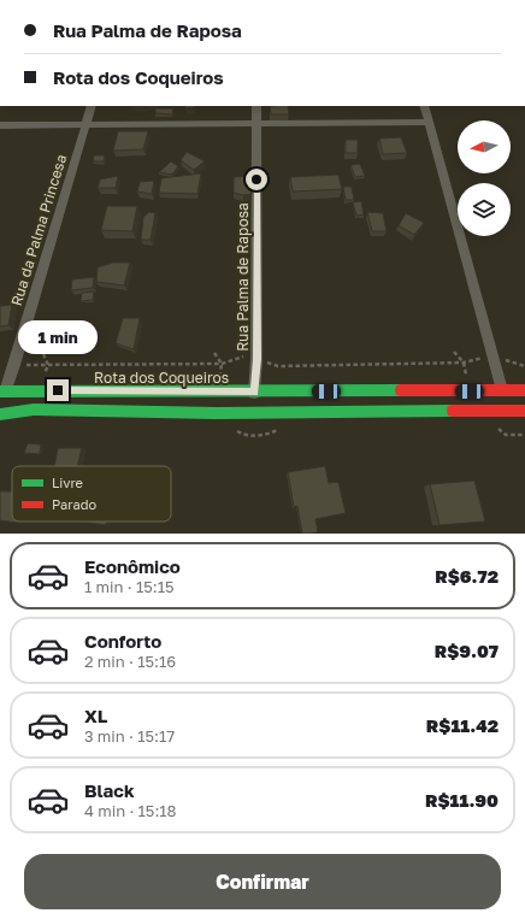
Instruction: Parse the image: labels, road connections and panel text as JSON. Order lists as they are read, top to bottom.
{
  "streets": {
    "main road": ["Rota dos Coqueiros"],
    "street": ["Rua da Palma Princesa", "Rua Palma de Raposa"]
  },
  "crossings": [
    ["Rua da Palma Princesa", "Rota dos Coqueiros"],
    ["Rua Palma de Raposa", "Rota dos Coqueiros"]
  ],
  "legend": ["Livre", "Parado"],
  "north": "left",
  "page": {
    "banner": ["Rua Palma de Raposa", "Rota dos Coqueiros"],
    "bubble": "1 min",
    "list": [
      {
        "name": "Econômico",
        "note": "1 min · 15:15",
        "value": "R$6.72"
      },
      {
        "name": "Conforto",
        "note": "2 min · 15:16",
        "value": "R$9.07"
      },
      {
        "name": "XL",
        "note": "3 min · 15:17",
        "value": "R$11.42"
      },
      {
        "name": "Black",
        "note": "4 min · 15:18",
        "value": "R$11.90"
      }
    ],
    "buttons": "Confirmar"
  }
}
